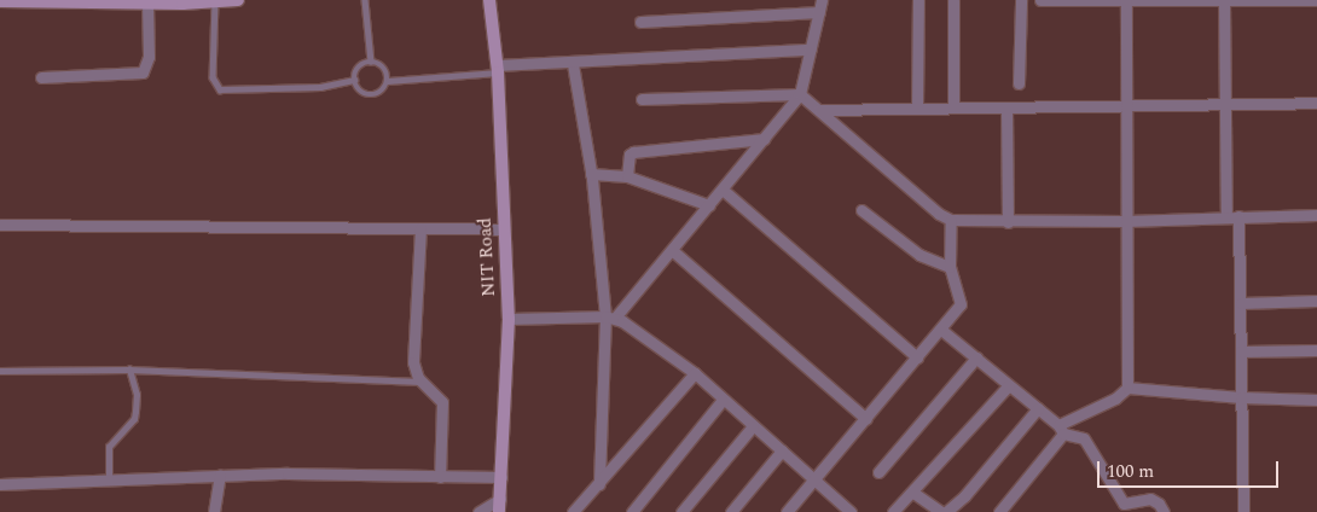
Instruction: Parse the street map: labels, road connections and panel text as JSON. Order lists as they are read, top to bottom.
{
  "streets": {
    "main road": ["NIT Road"]
  },
  "scale_bar": "100 m"
}
